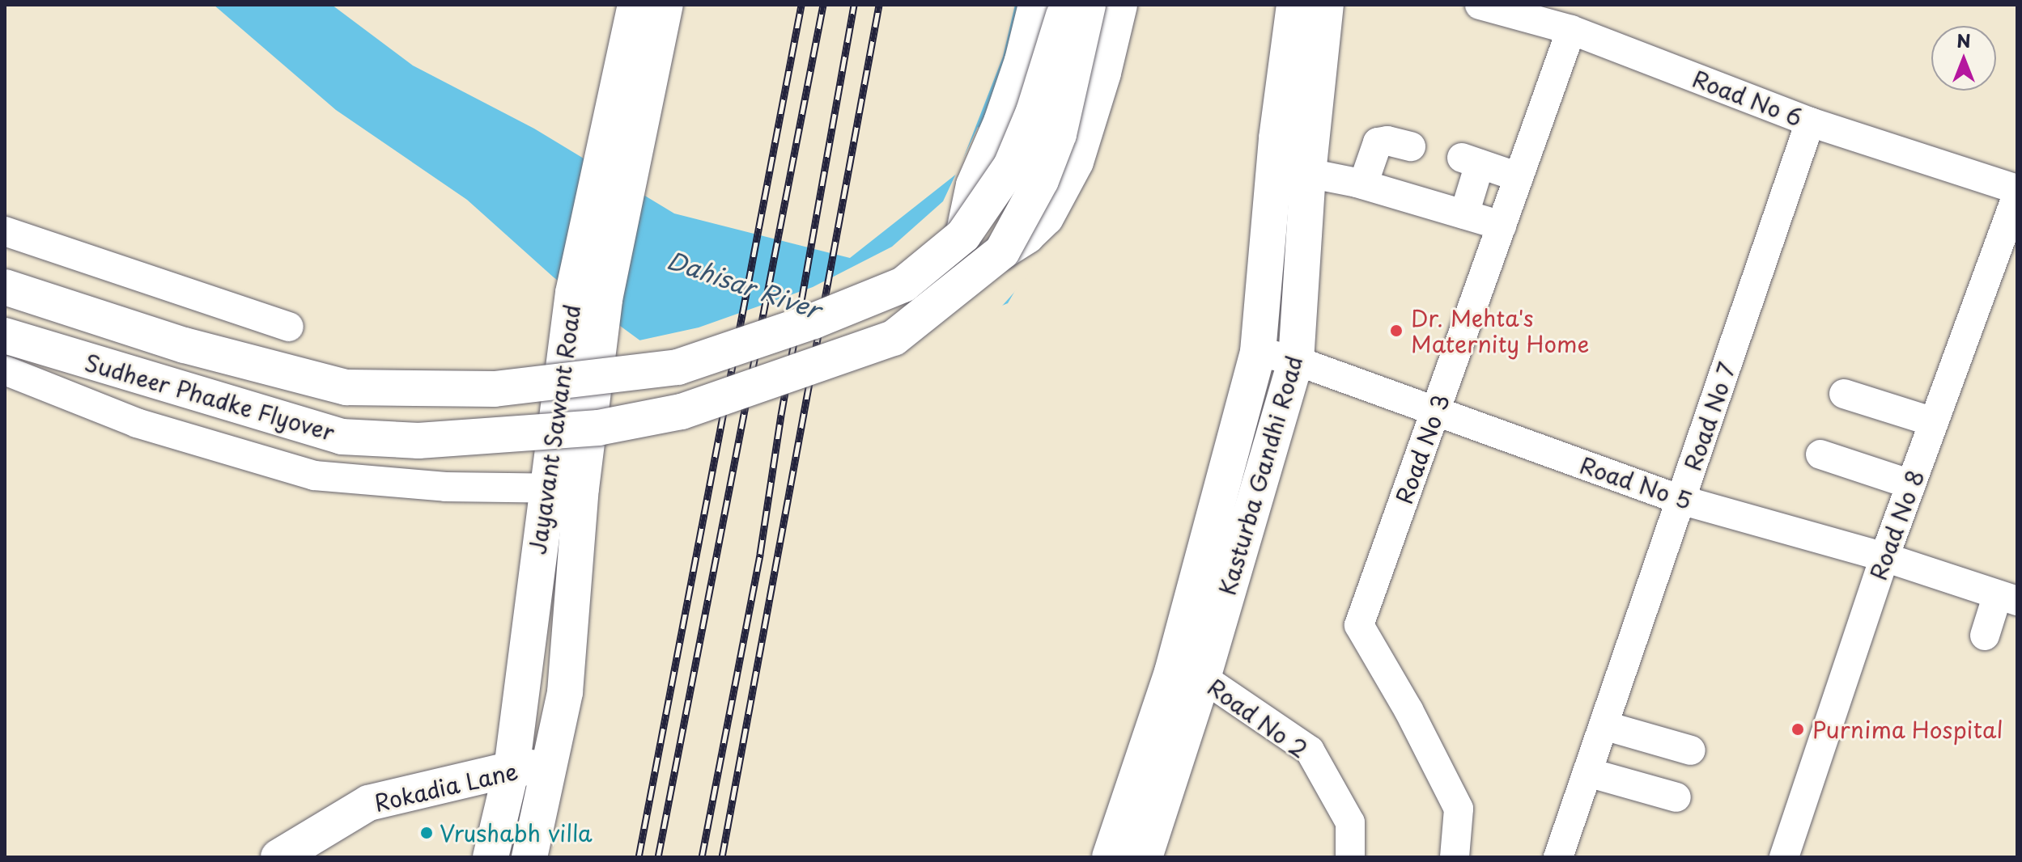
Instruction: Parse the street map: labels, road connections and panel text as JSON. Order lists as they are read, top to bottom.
{
  "streets": {
    "main road": [
      "Sudheer Phadke Flyover",
      "Jayavant Sawant Road",
      "Kasturba Gandhi Road",
      "Rokadia Lane"
    ],
    "street": [
      "Road No 6",
      "Road No 7",
      "Road No 3",
      "Road No 5",
      "Road No 8",
      "Road No 2"
    ]
  },
  "crossings": [
    ["Road No 6", "Road No 7"],
    ["Road No 6", "Road No 3"],
    ["Road No 7", "Road No 5"],
    ["Jayavant Sawant Road", "Rokadia Lane"],
    ["Road No 3", "Road No 5"],
    ["Kasturba Gandhi Road", "Road No 5"],
    ["Kasturba Gandhi Road", "Road No 2"],
    ["Road No 5", "Road No 8"]
  ],
  "water": ["Dahisar River"],
  "places": ["Dr. Mehta's Maternity Home", "Purnima Hospital", "Vrushabh villa"],
  "north": "top"
}
